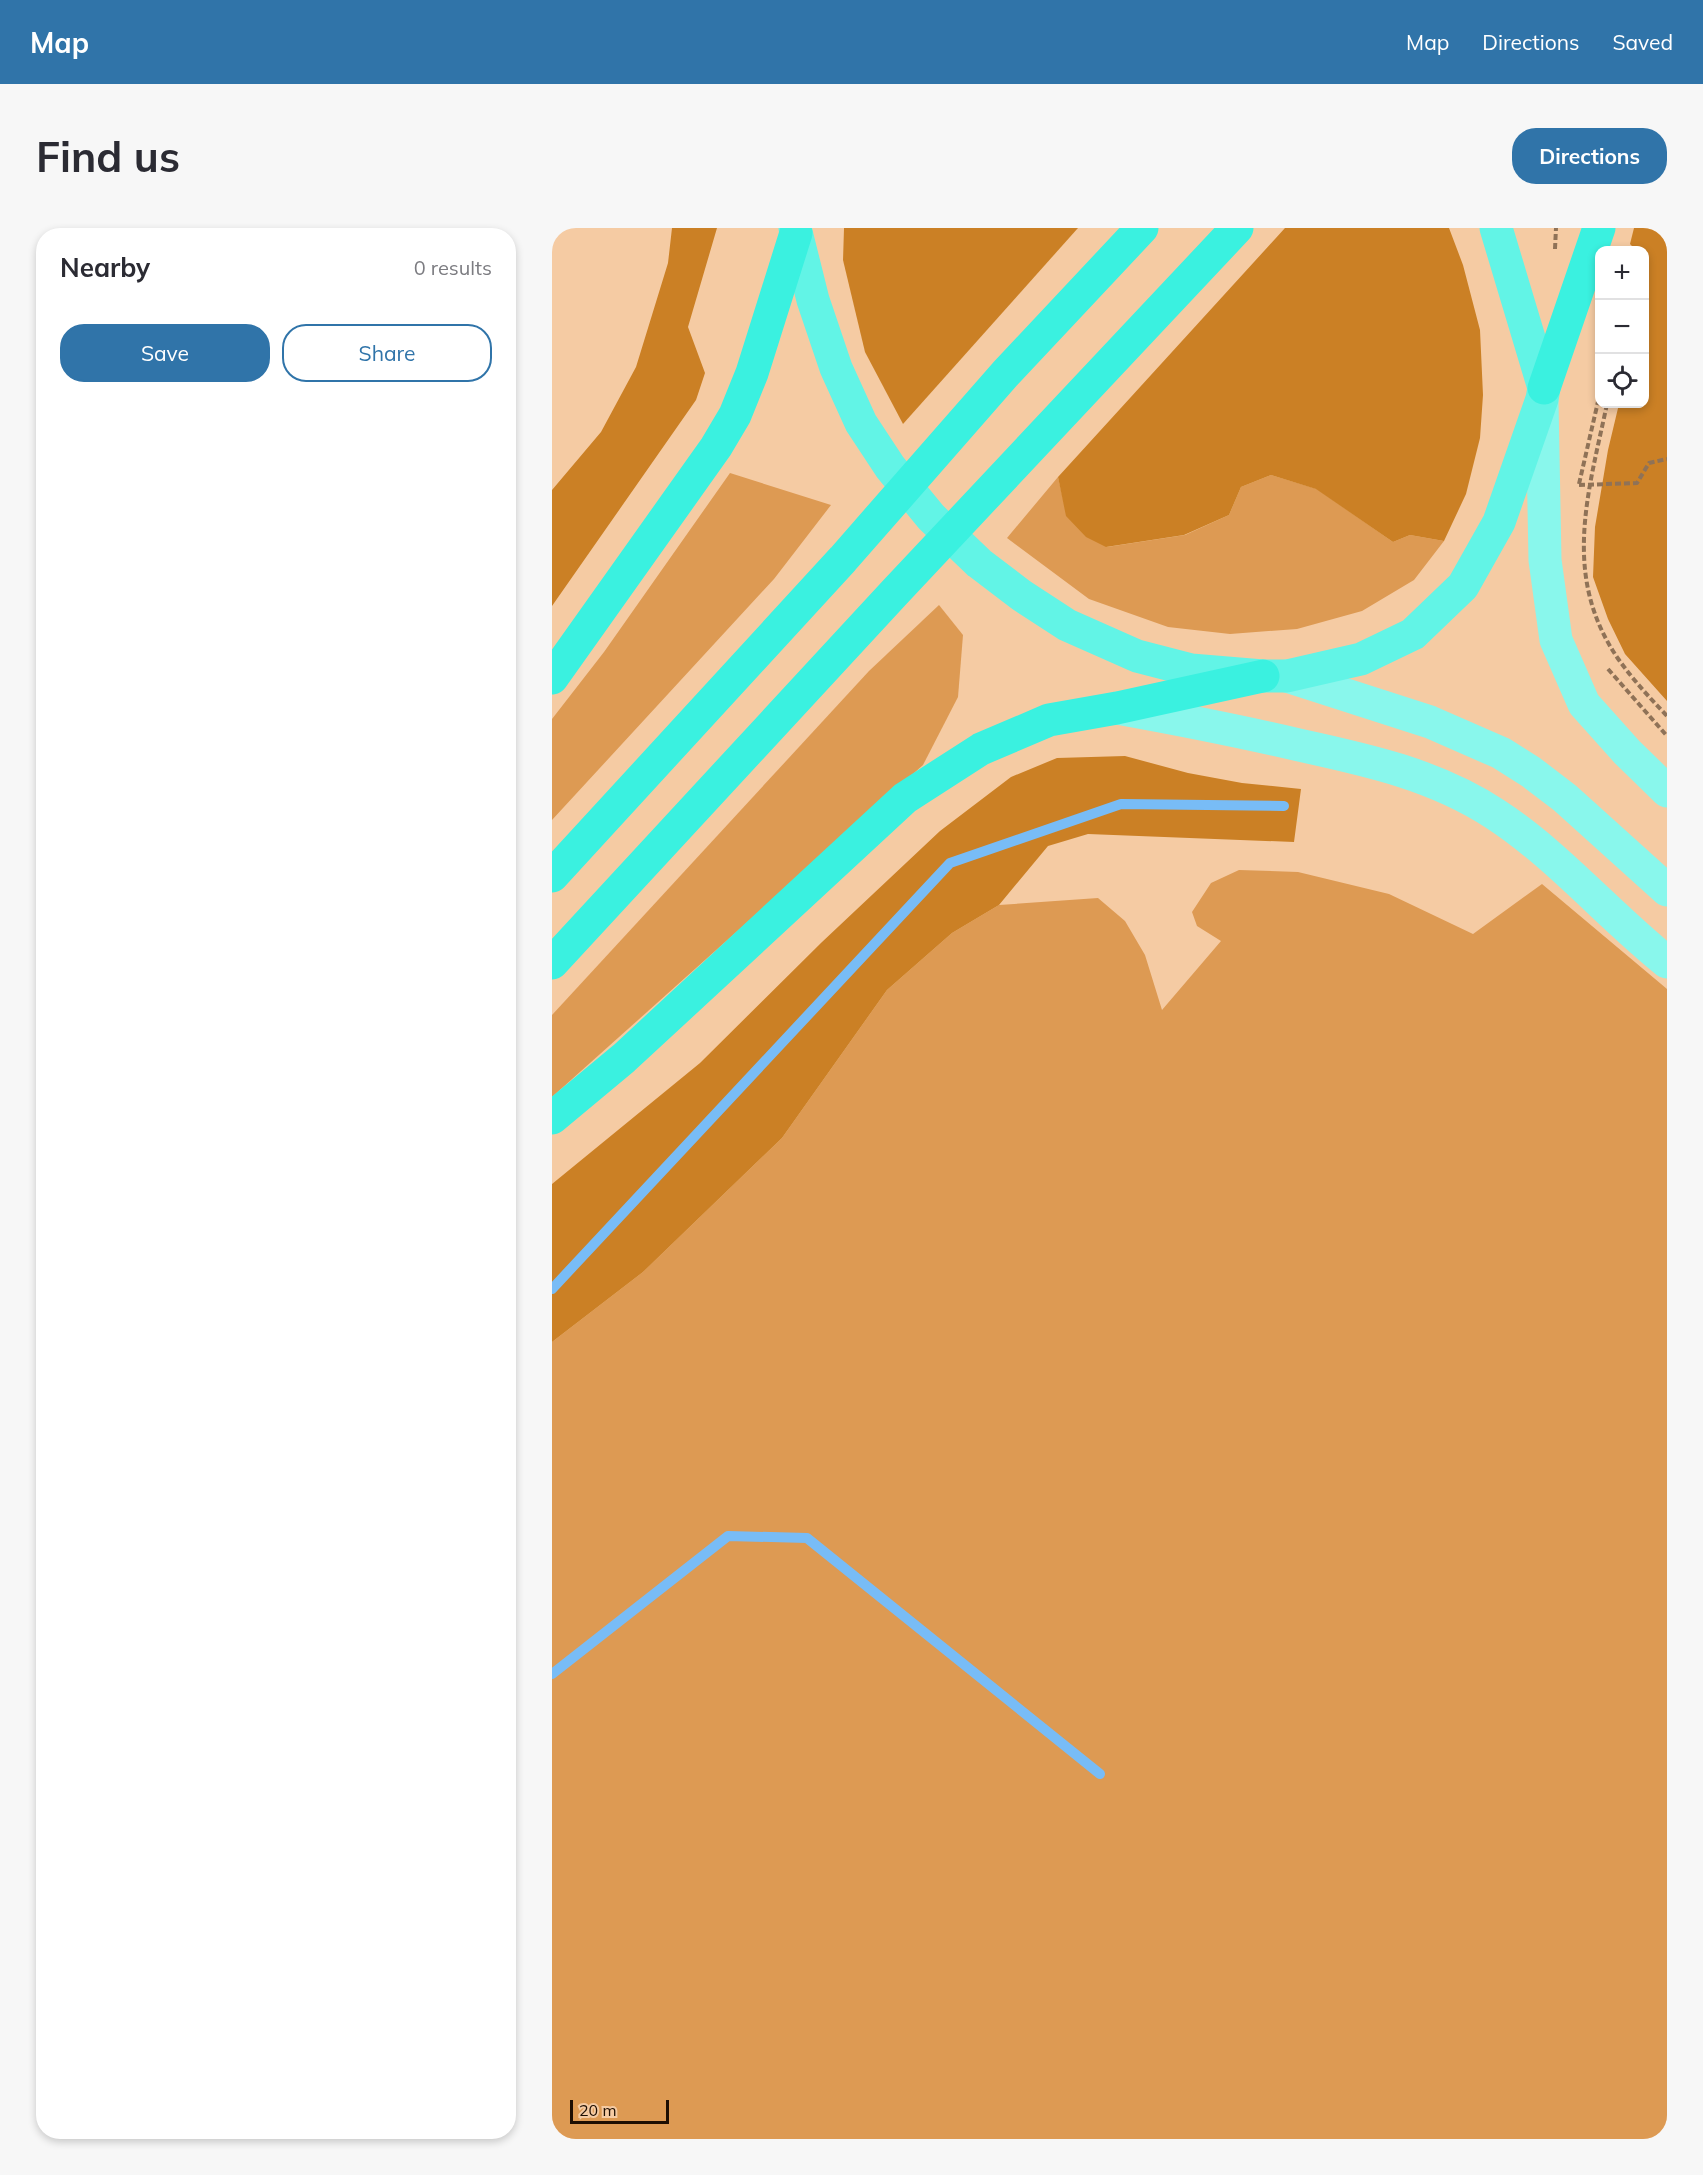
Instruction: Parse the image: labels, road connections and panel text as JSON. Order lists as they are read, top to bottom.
{
  "scale_bar": "20 m",
  "page": {
    "header": "Map",
    "nav": ["Map", "Directions", "Saved"],
    "buttons": [
      "Directions",
      ["Save", "Share"]
    ],
    "title": "Find us",
    "heading": ["Nearby", "0 results"],
    "map_buttons": ["+", "−"],
    "scale": "20 m"
  }
}
